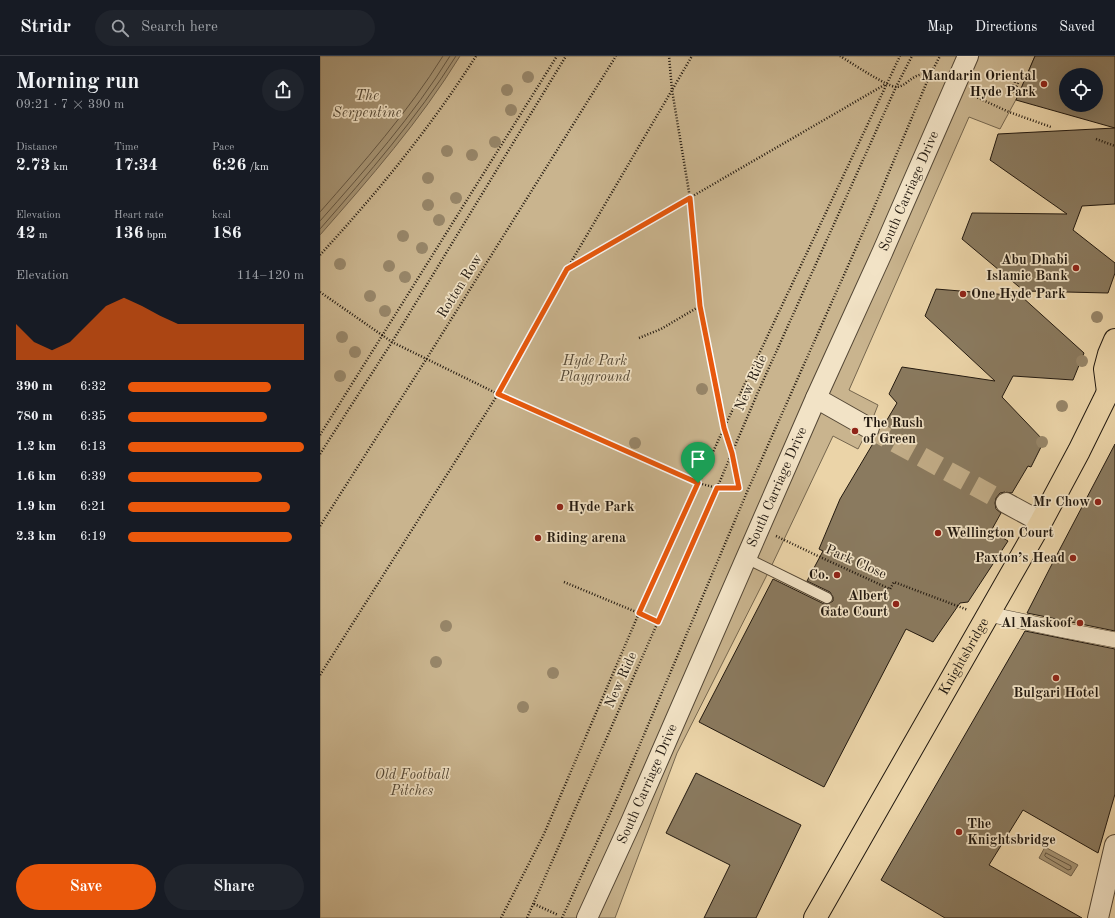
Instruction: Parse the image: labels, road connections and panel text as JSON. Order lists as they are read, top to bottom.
{
  "streets": {
    "main road": ["Knightsbridge"],
    "street": ["South Carriage Drive"],
    "path": ["Rotten Row", "New Ride", "Park Close"]
  },
  "crossings": [
    ["South Carriage Drive", "Park Close"],
    ["Park Close", "Knightsbridge"]
  ],
  "water": ["The Serpentine"],
  "parks": ["Hyde Park Playground", "Old Football Pitches"],
  "places": [
    "Mandarin Oriental Hyde Park",
    "Abu Dhabi Islamic Bank",
    "One Hyde Park",
    "The Rush of Green",
    "Mr Chow",
    "Hyde Park",
    "Wellington Court",
    "Riding arena",
    "Paxton’s Head",
    "Co.",
    "Albert Gate Court",
    "Al Maskoof",
    "Bulgari Hotel",
    "The Knightsbridge"
  ],
  "page": {
    "header": "Stridr",
    "search": "Search here",
    "nav": ["Map", "Directions", "Saved"],
    "heading": ["Morning run", "09:21 · 7 × 390 m"],
    "stats": [
      ["Distance", "2.73 km"],
      ["Time", "17:34"],
      ["Pace", "6:26 /km"],
      ["Elevation", "42 m"],
      ["Heart rate", "136 bpm"],
      ["kcal", "186"]
    ],
    "chart": ["Elevation", "114–120 m"],
    "list": [
      {
        "name": "390 m",
        "note": "6:32"
      },
      {
        "name": "780 m",
        "note": "6:35"
      },
      {
        "name": "1.2 km",
        "note": "6:13"
      },
      {
        "name": "1.6 km",
        "note": "6:39"
      },
      {
        "name": "1.9 km",
        "note": "6:21"
      },
      {
        "name": "2.3 km",
        "note": "6:19"
      }
    ],
    "buttons": ["Save", "Share"]
  }
}
